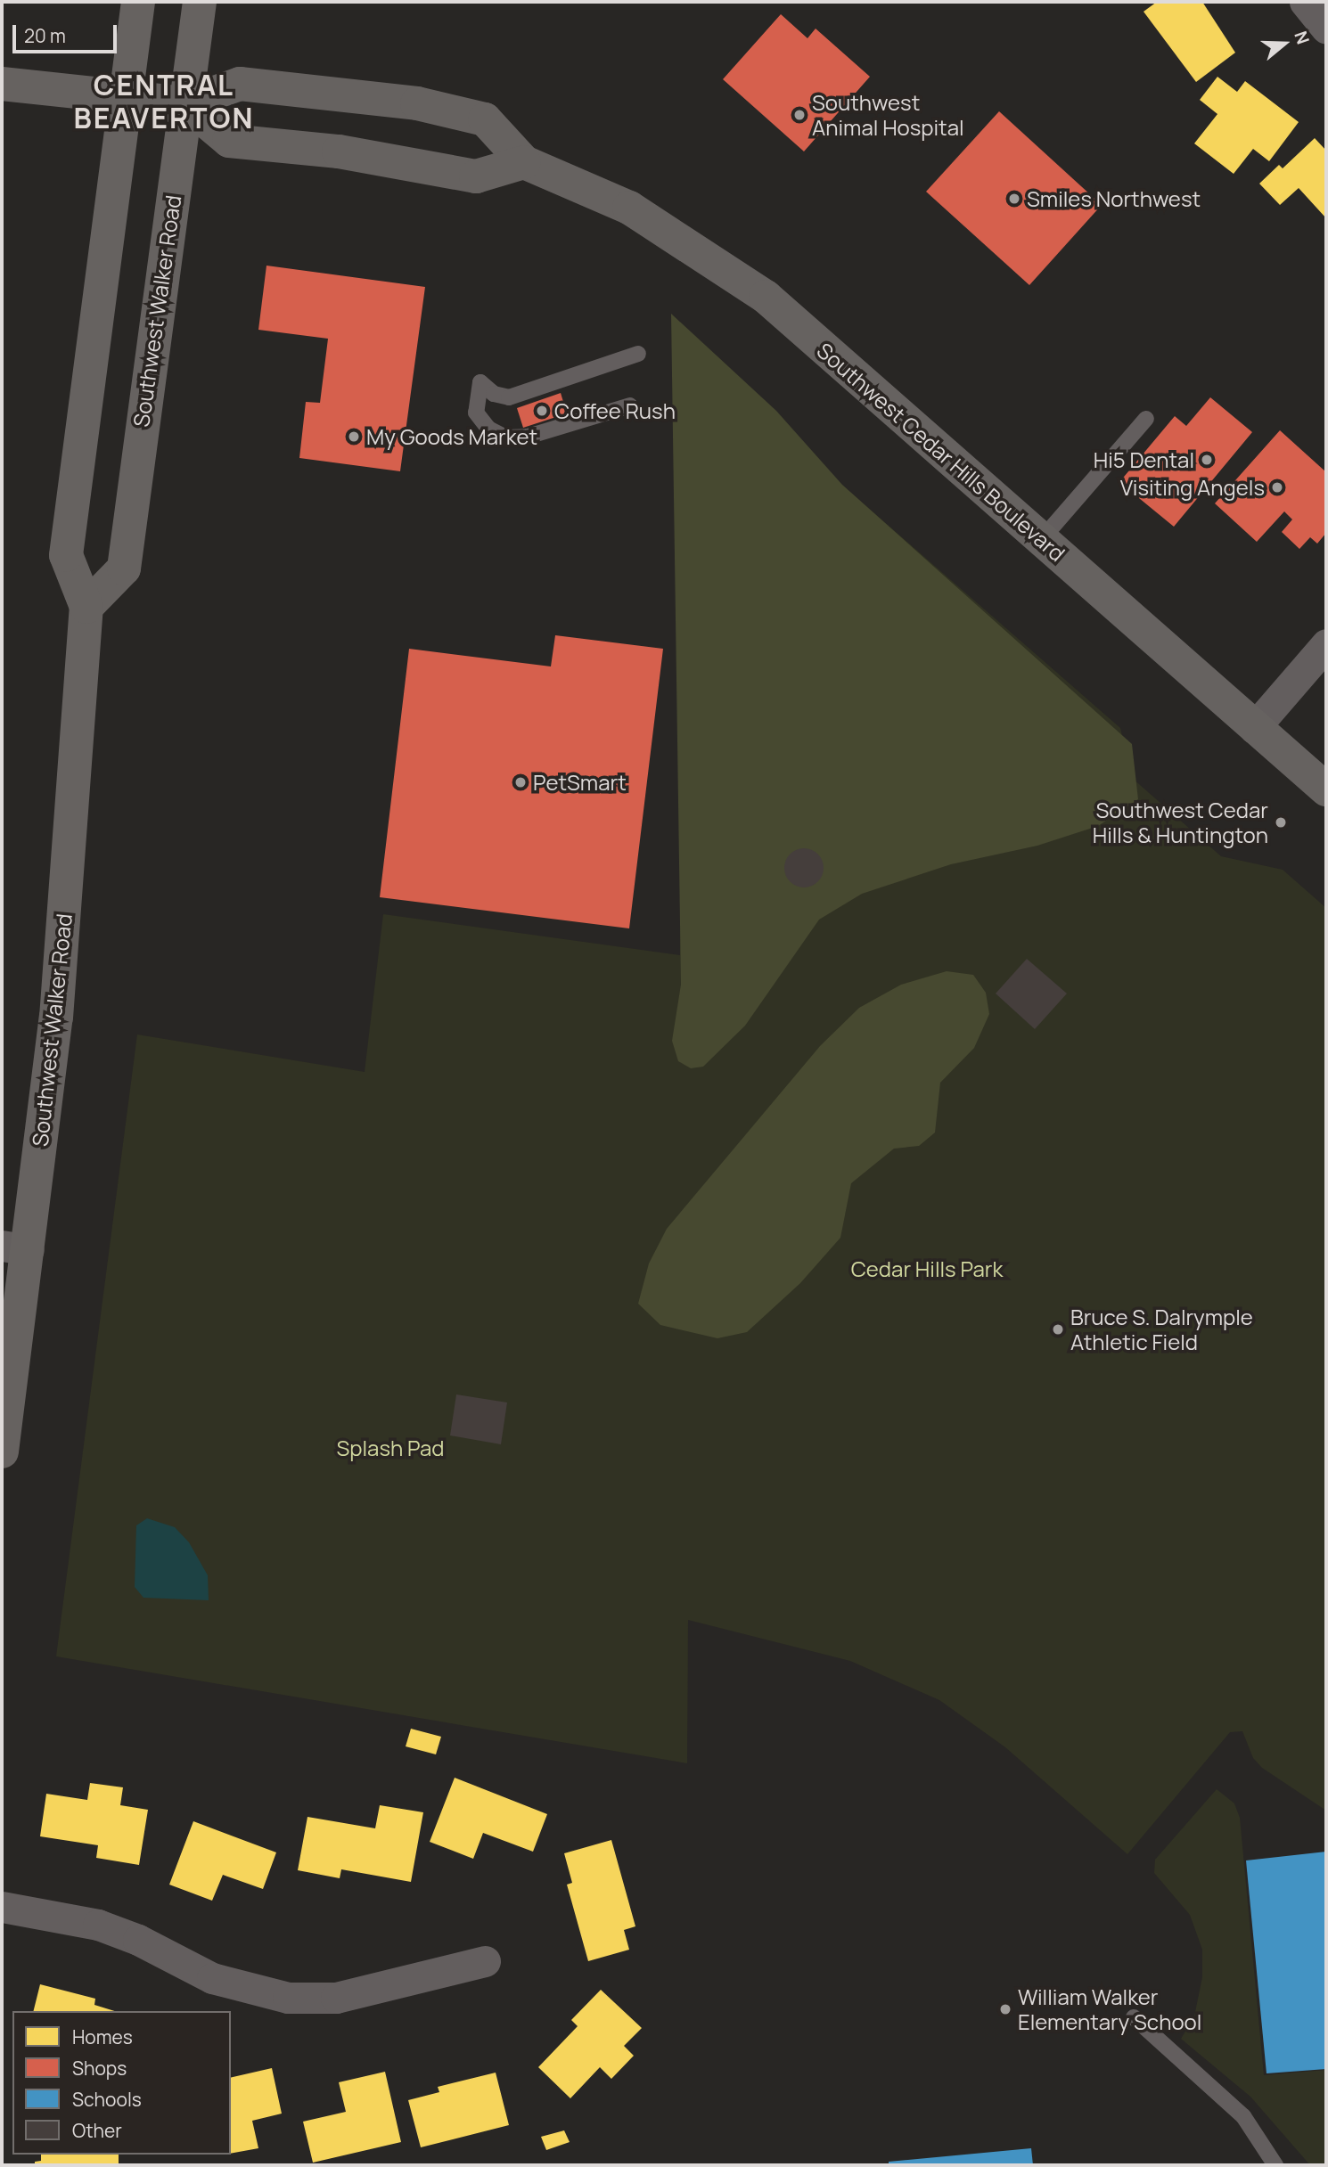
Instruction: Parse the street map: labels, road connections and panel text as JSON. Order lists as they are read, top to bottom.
{
  "streets": {
    "main road": ["Southwest Walker Road", "Southwest Cedar Hills Boulevard"]
  },
  "crossings": [
    ["Southwest Walker Road", "Southwest Cedar Hills Boulevard"]
  ],
  "districts": ["CENTRAL BEAVERTON"],
  "parks": ["Cedar Hills Park", "Splash Pad"],
  "places": [
    "Southwest Animal Hospital",
    "Smiles Northwest",
    "Coffee Rush",
    "My Goods Market",
    "Hi5 Dental",
    "Visiting Angels",
    "PetSmart",
    "Southwest Cedar Hills & Huntington",
    "Bruce S. DaIrymple Athletic Field",
    "William Walker Elementary School"
  ],
  "legend": [
    "Homes",
    "Shops",
    "Schools",
    "Other"
  ],
  "scale_bar": "20 m",
  "north": "right"
}
